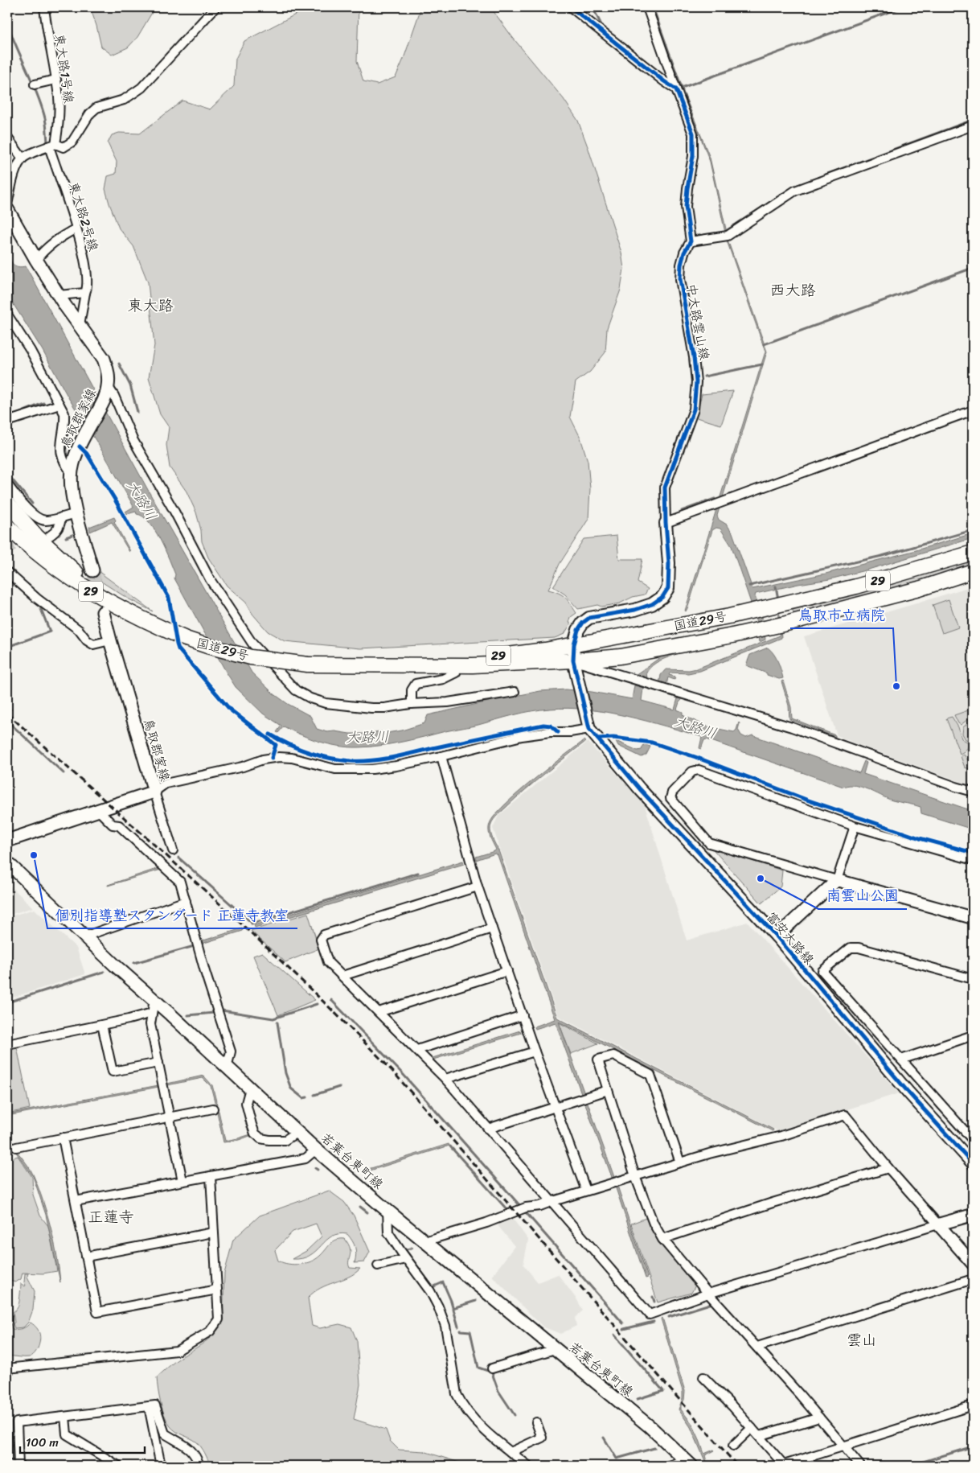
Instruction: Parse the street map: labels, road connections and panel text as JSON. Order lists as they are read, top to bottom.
{
  "streets": {
    "highway": ["29", "国道29号"],
    "main road": ["鳥取郡家線", "若葉台東町線"],
    "street": [
      "東大路1号線",
      "東大路2号線",
      "中大路雲山線",
      "富安大路線"
    ]
  },
  "crossings": [
    ["東大路1号線", "東大路2号線"],
    ["東大路2号線", "鳥取郡家線"],
    ["中大路雲山線", "国道29号"],
    ["中大路雲山線", "富安大路線"]
  ],
  "districts": [
    "西大路",
    "東大路",
    "正蓮寺",
    "雲山"
  ],
  "water": ["大路川"],
  "places": ["鳥取市立病院", "個別指導塾スタンダード 正蓮寺教室", "南雲山公園"],
  "scale_bar": "100 m"
}
